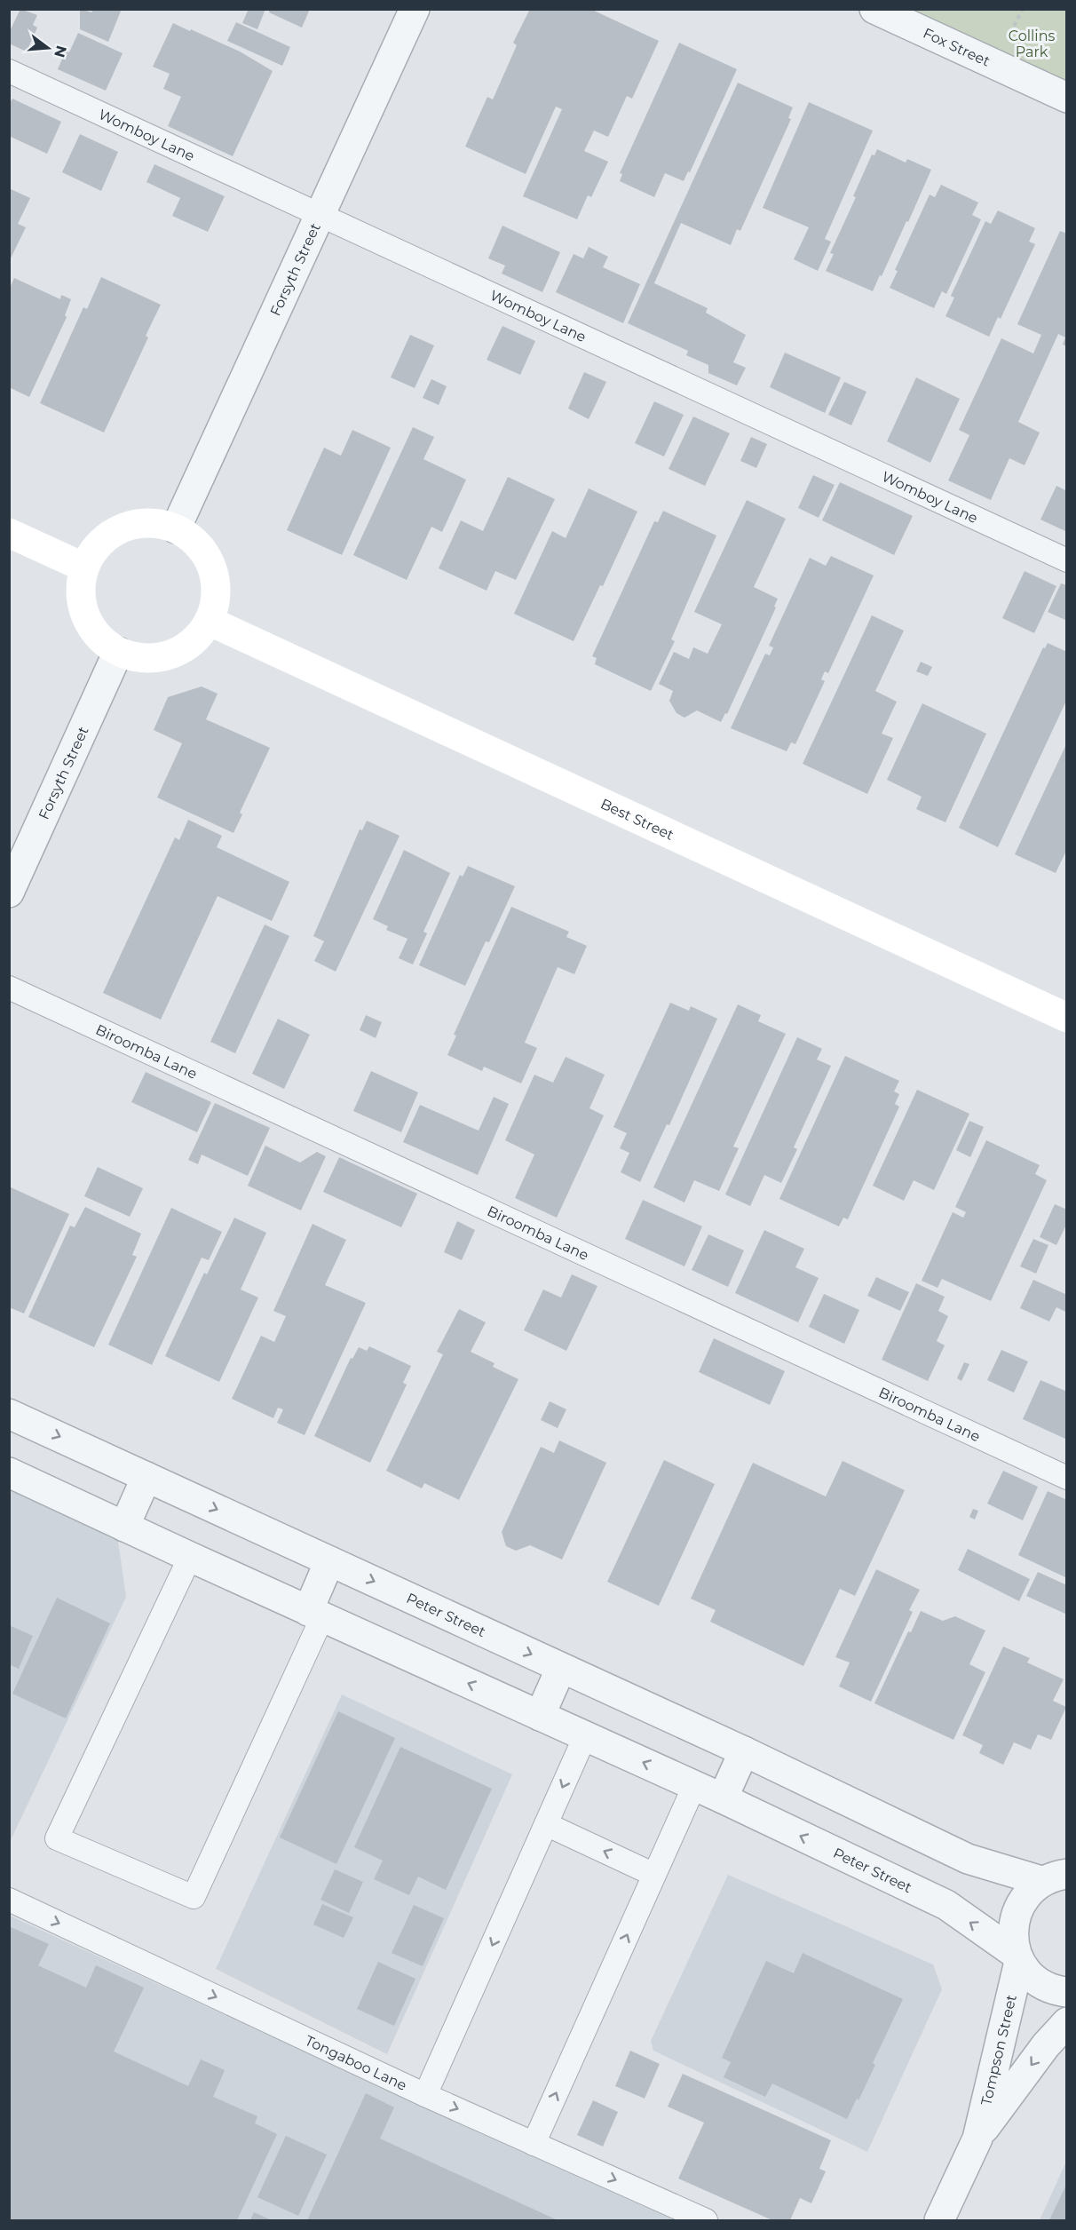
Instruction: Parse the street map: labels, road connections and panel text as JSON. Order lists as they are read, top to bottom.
{
  "streets": {
    "street": [
      "Fox Street",
      "Forsyth Street",
      "Best Street",
      "Peter Street",
      "Tompson Street"
    ],
    "lane": ["Womboy Lane", "Biroomba Lane", "Tongaboo Lane"]
  },
  "crossings": [
    ["Womboy Lane", "Forsyth Street"],
    ["Forsyth Street", "Best Street"],
    ["Peter Street", "Tompson Street"]
  ],
  "one_way": ["Tongaboo Lane"],
  "parks": ["Collins Park"],
  "north": "right"
}
